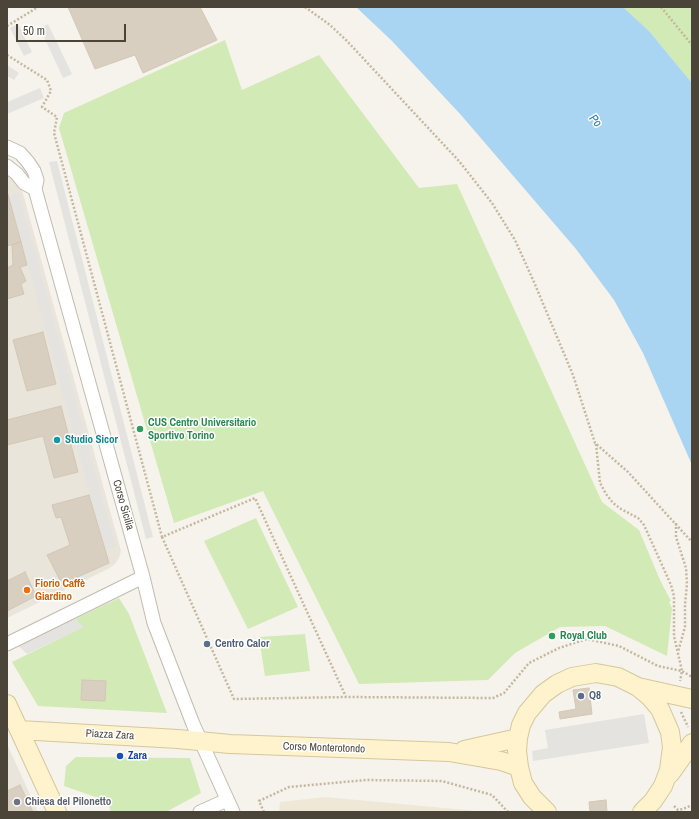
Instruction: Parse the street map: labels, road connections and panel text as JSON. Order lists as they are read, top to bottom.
{
  "streets": {
    "main road": ["Piazza Zara", "Corso Monterotondo"],
    "street": ["Corso Sicilia"]
  },
  "crossings": [
    ["Corso Sicilia", "Piazza Zara"],
    ["Corso Sicilia", "Corso Monterotondo"],
    ["Piazza Zara", "Corso Monterotondo"]
  ],
  "water": ["Po"],
  "places": [
    "CUS Centro Universitario Sportivo Torino",
    "Studio Sicor",
    "Fiorio Caffè Giardino",
    "Royal Club",
    "Centro Calor",
    "Q8",
    "Zara",
    "Chiesa del Pilonetto"
  ],
  "scale_bar": "50 m"
}
